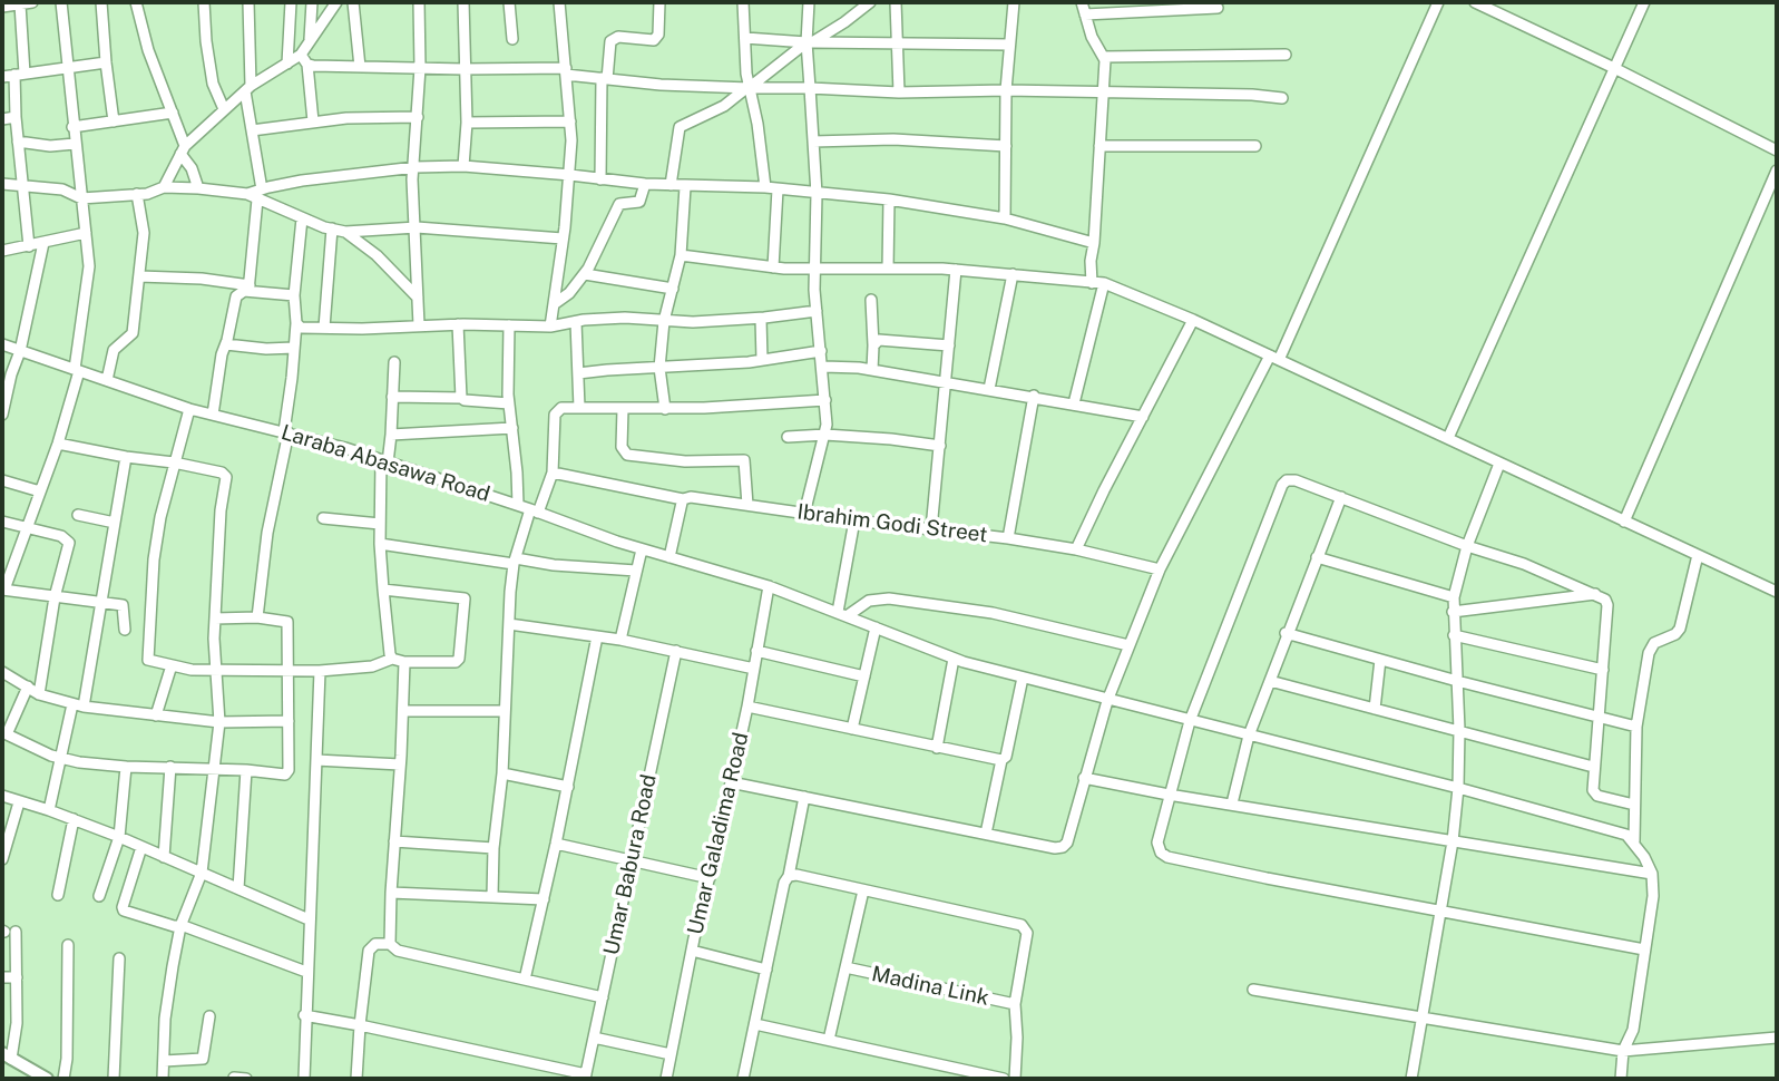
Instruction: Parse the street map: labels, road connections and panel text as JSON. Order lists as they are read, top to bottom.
{
  "streets": {
    "street": [
      "Laraba Abasawa Road",
      "Ibrahim Godi Street",
      "Umar Galadima Road",
      "Umar Babura Road",
      "Madina Link"
    ]
  },
  "crossings": [
    ["Laraba Abasawa Road", "Umar Galadima Road"]
  ]
}
